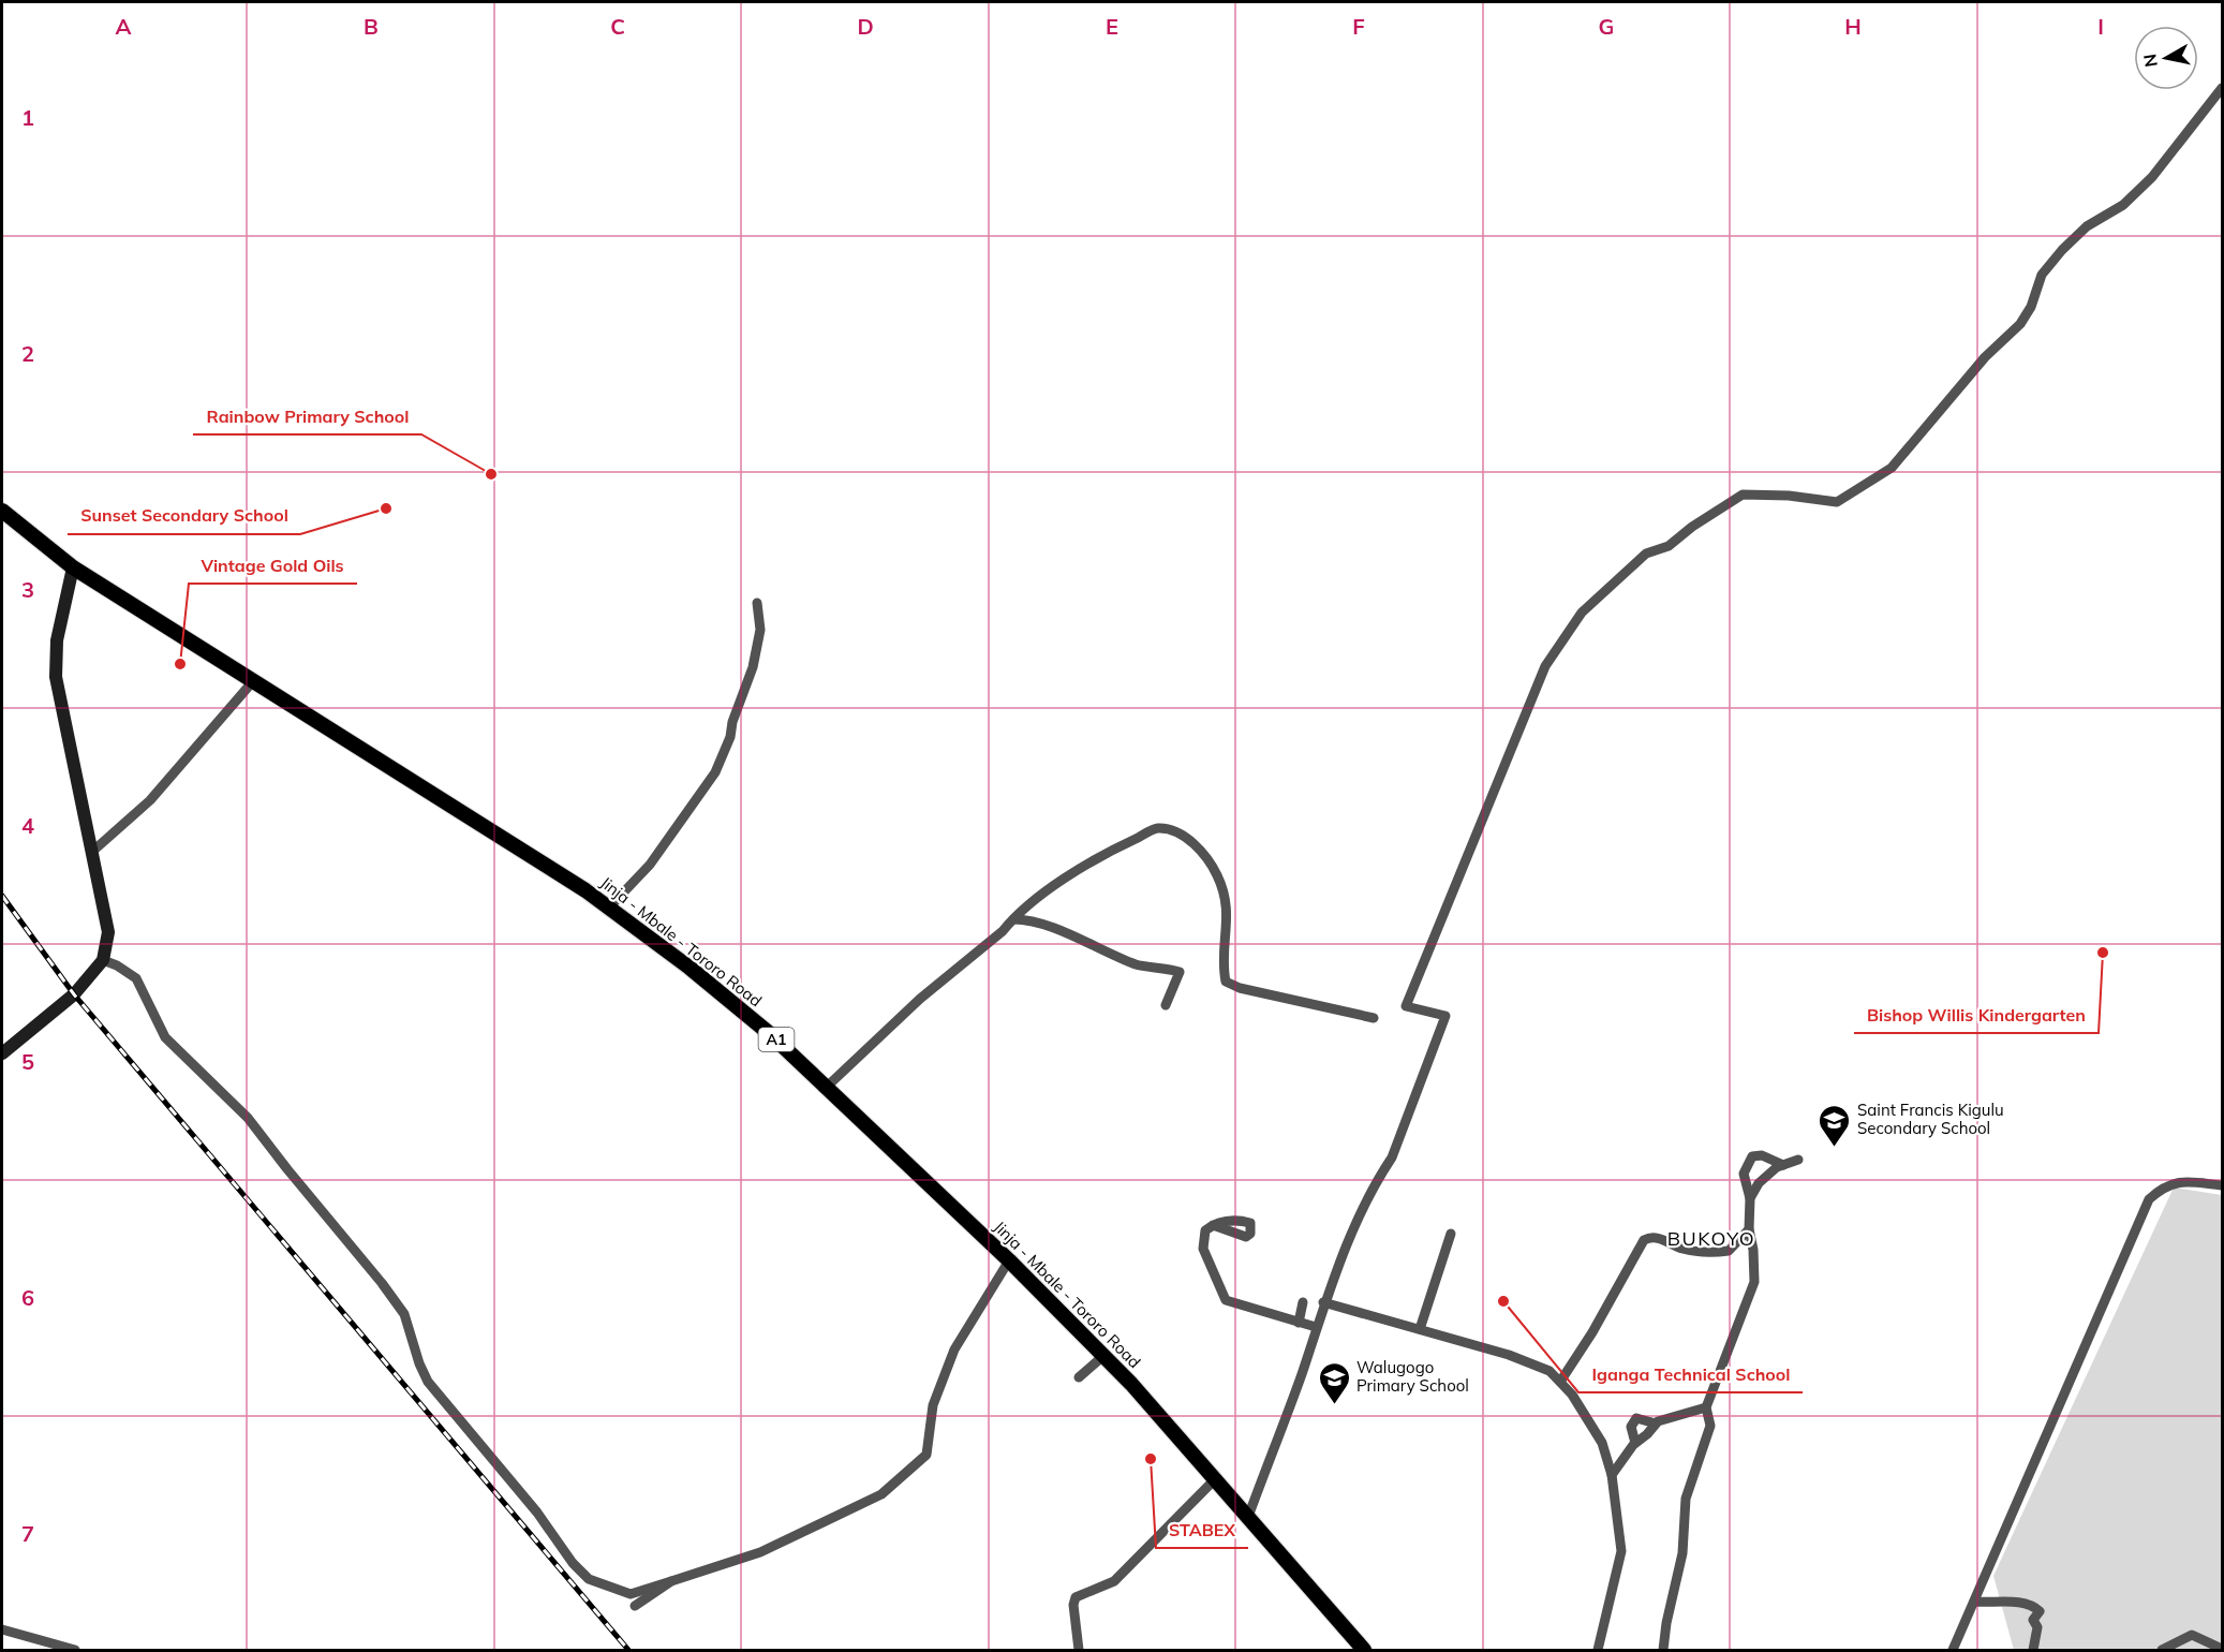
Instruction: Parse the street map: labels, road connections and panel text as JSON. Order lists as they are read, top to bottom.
{
  "streets": {
    "main road": ["Jinja - Mbale - Tororo Road", "A1"]
  },
  "crossings": [
    ["Jinja - Mbale - Tororo Road", "A1"]
  ],
  "districts": ["BUKOYO"],
  "places": {
    "other": [
      "Rainbow Primary School",
      "Sunset Secondary School",
      "Vintage Gold Oils",
      "Bishop Willis Kindergarten",
      "Iganga Technical School",
      "STABEX"
    ],
    "school or university": ["Saint Francis Kigulu Secondary School", "Walugogo Primary School"]
  },
  "north": "left",
  "grid": {
    "columns": [
      "A",
      "B",
      "C",
      "D",
      "E",
      "F",
      "G",
      "H",
      "I"
    ],
    "rows": [
      "1",
      "2",
      "3",
      "4",
      "5",
      "6",
      "7"
    ]
  }
}
